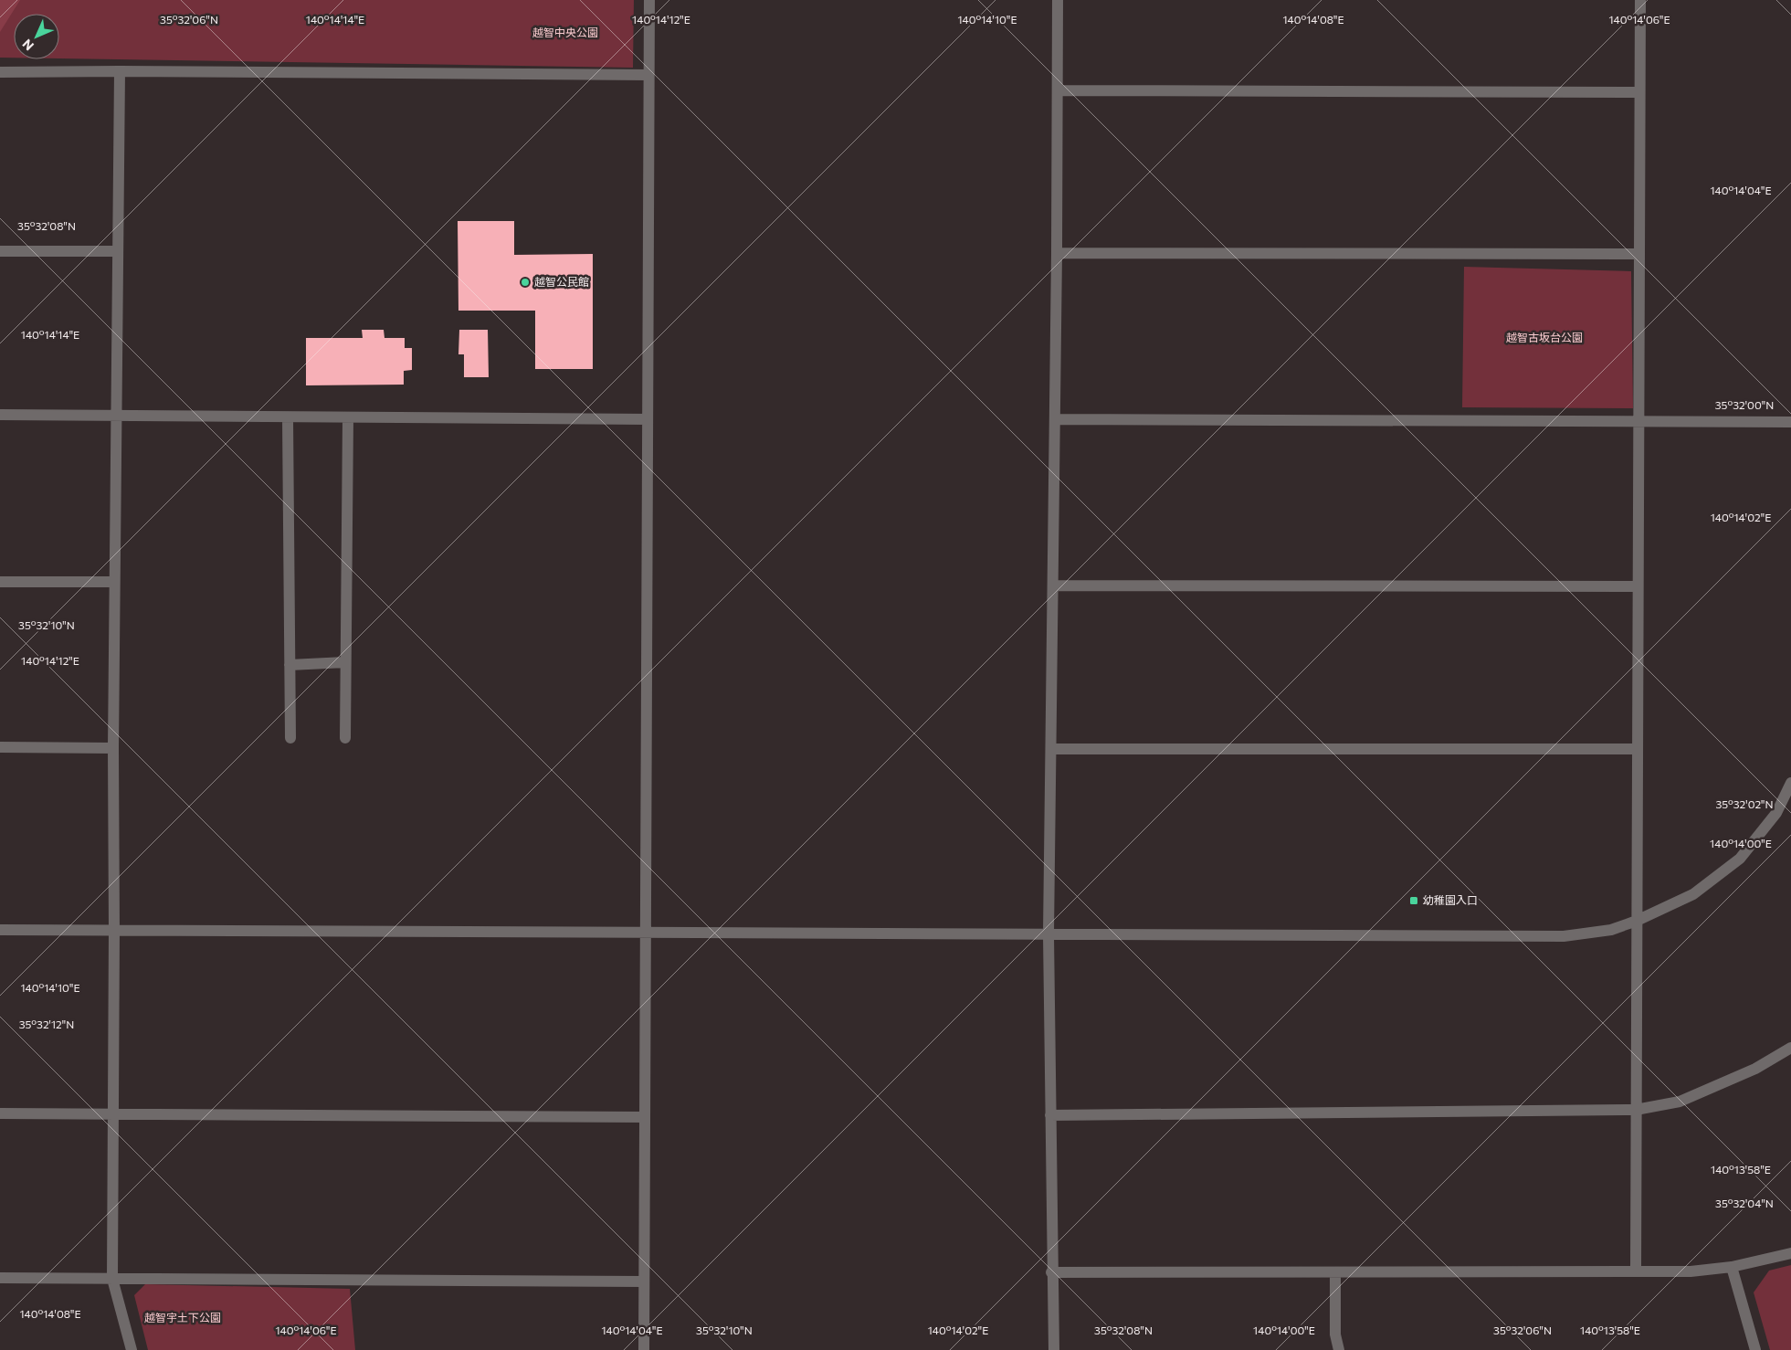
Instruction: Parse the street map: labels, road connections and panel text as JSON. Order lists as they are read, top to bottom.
{
  "parks": ["越智中央公園", "越智古坂台公園", "越智宇土下公園"],
  "places": {
    "other": ["越智公民館"],
    "transit": ["幼稚園入口"]
  },
  "north": "bottom left",
  "coordinates": [
    "35°32'06\"N",
    "140°14'14\"E",
    "140°14'12\"E",
    "140°14'10\"E",
    "140°14'06\"E",
    "140°14'08\"E",
    "140°14'04\"E",
    "35°32'08\"N",
    "35°32'00\"N",
    "140°14'02\"E",
    "35°32'10\"N",
    "35°32'02\"N",
    "140°14'00\"E",
    "35°32'12\"N",
    "140°13'58\"E",
    "35°32'04\"N"
  ]
}
